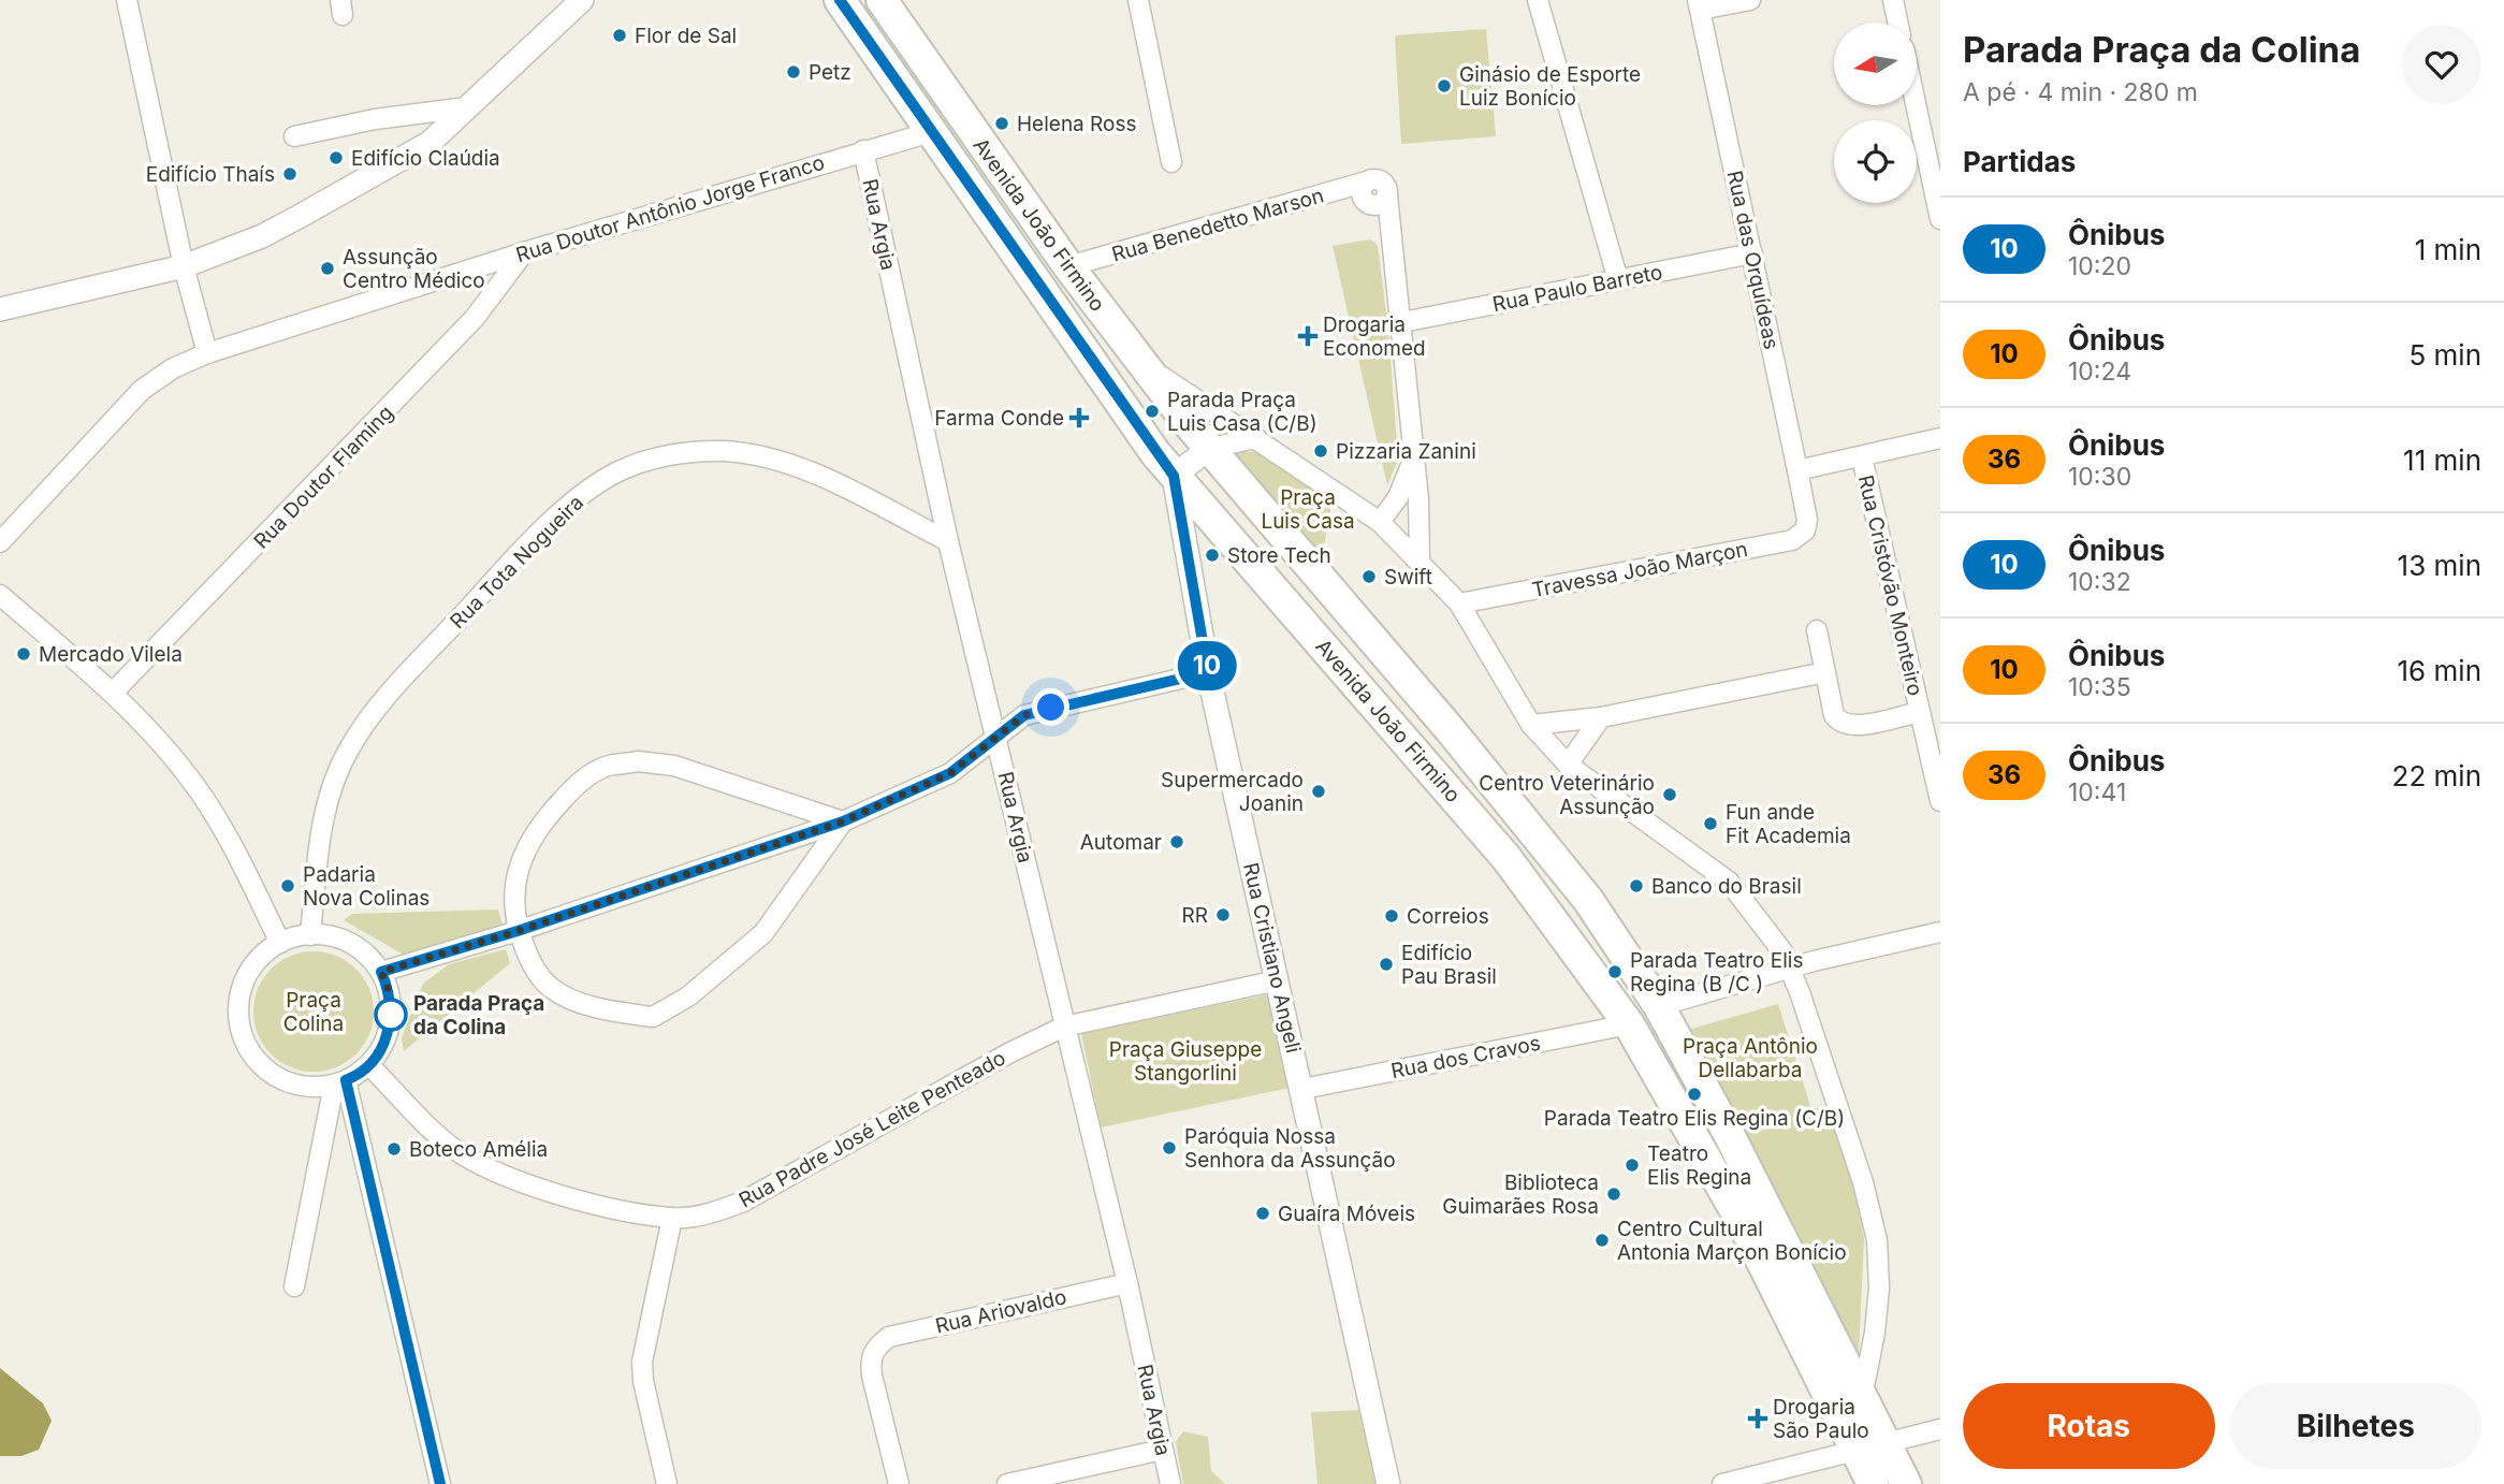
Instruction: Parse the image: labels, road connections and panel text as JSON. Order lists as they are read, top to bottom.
{
  "streets": {
    "main road": ["Avenida João Firmino"],
    "street": [
      "Rua Doutor Antônio Jorge Franco",
      "Rua Argia",
      "Rua Benedetto Marson",
      "Rua das Orquídeas",
      "Rua Paulo Barreto",
      "Rua Doutor Flaming",
      "Rua Tota Nogueira",
      "Travessa João Marçon",
      "Rua Cristóvão Monteiro",
      "Rua Cristiano Angeli",
      "Rua dos Cravos",
      "Rua Padre José Leite Penteado",
      "Rua Ariovaldo"
    ]
  },
  "crossings": [
    ["Rua Doutor Antônio Jorge Franco", "Rua Argia"],
    ["Rua Doutor Antônio Jorge Franco", "Avenida João Firmino"],
    ["Rua Doutor Antônio Jorge Franco", "Rua Doutor Flaming"],
    ["Rua Argia", "Rua Tota Nogueira"],
    ["Rua Argia", "Rua Padre José Leite Penteado"],
    ["Rua Argia", "Rua Ariovaldo"],
    ["Avenida João Firmino", "Rua Benedetto Marson"],
    ["Avenida João Firmino", "Rua Cristiano Angeli"],
    ["Avenida João Firmino", "Rua dos Cravos"],
    ["Rua Benedetto Marson", "Rua Paulo Barreto"],
    ["Rua das Orquídeas", "Rua Paulo Barreto"],
    ["Rua das Orquídeas", "Travessa João Marçon"],
    ["Rua Tota Nogueira", "Rua Padre José Leite Penteado"],
    ["Rua Cristiano Angeli", "Rua dos Cravos"],
    ["Rua Cristiano Angeli", "Rua Padre José Leite Penteado"]
  ],
  "parks": [
    "Praça Luis Casa",
    "Praça Colina",
    "Praça Antônio Dellabarba",
    "Praça Giuseppe Stangorlini"
  ],
  "places": {
    "other": [
      "Flor de Sal",
      "Petz",
      "Ginásio de Esporte Luiz Bonício",
      "Helena Ross",
      "Edifício Claúdia",
      "Edifício Thaís",
      "Assunção Centro Médico",
      "Parada Praça Luis Casa (C/B)",
      "Pizzaria Zanini",
      "Store Tech",
      "Swift",
      "Mercado Vilela",
      "Supermercado Joanin",
      "Centro Veterinário Assunção",
      "Fun ande Fit Academia",
      "Automar",
      "Padaria Nova Colinas",
      "Banco do Brasil",
      "RR",
      "Correios",
      "Edifício Pau Brasil",
      "Parada Teatro Elis Regina (B /C )",
      "Parada Praça da Colina",
      "Parada Teatro Elis Regina (C/B)",
      "Paróquia Nossa Senhora da Assunção",
      "Boteco Amélia",
      "Teatro Elis Regina",
      "Biblioteca Guimarães Rosa",
      "Guaíra Móveis",
      "Centro Cultural Antonia Marçon Bonício"
    ],
    "health": ["Drogaria Economed", "Farma Conde", "Drogaria São Paulo"]
  },
  "lines": ["bus line 10"],
  "north": "left",
  "page": {
    "on_map": "10",
    "heading": [
      ["Parada Praça da Colina", "A pé · 4 min · 280 m"],
      "Partidas"
    ],
    "list": [
      {
        "mark": "10",
        "name": "Ônibus",
        "note": "10:20",
        "value": "1 min"
      },
      {
        "mark": "10",
        "name": "Ônibus",
        "note": "10:24",
        "value": "5 min"
      },
      {
        "mark": "36",
        "name": "Ônibus",
        "note": "10:30",
        "value": "11 min"
      },
      {
        "mark": "10",
        "name": "Ônibus",
        "note": "10:32",
        "value": "13 min"
      },
      {
        "mark": "10",
        "name": "Ônibus",
        "note": "10:35",
        "value": "16 min"
      },
      {
        "mark": "36",
        "name": "Ônibus",
        "note": "10:41",
        "value": "22 min"
      }
    ],
    "buttons": ["Rotas", "Bilhetes"]
  }
}
